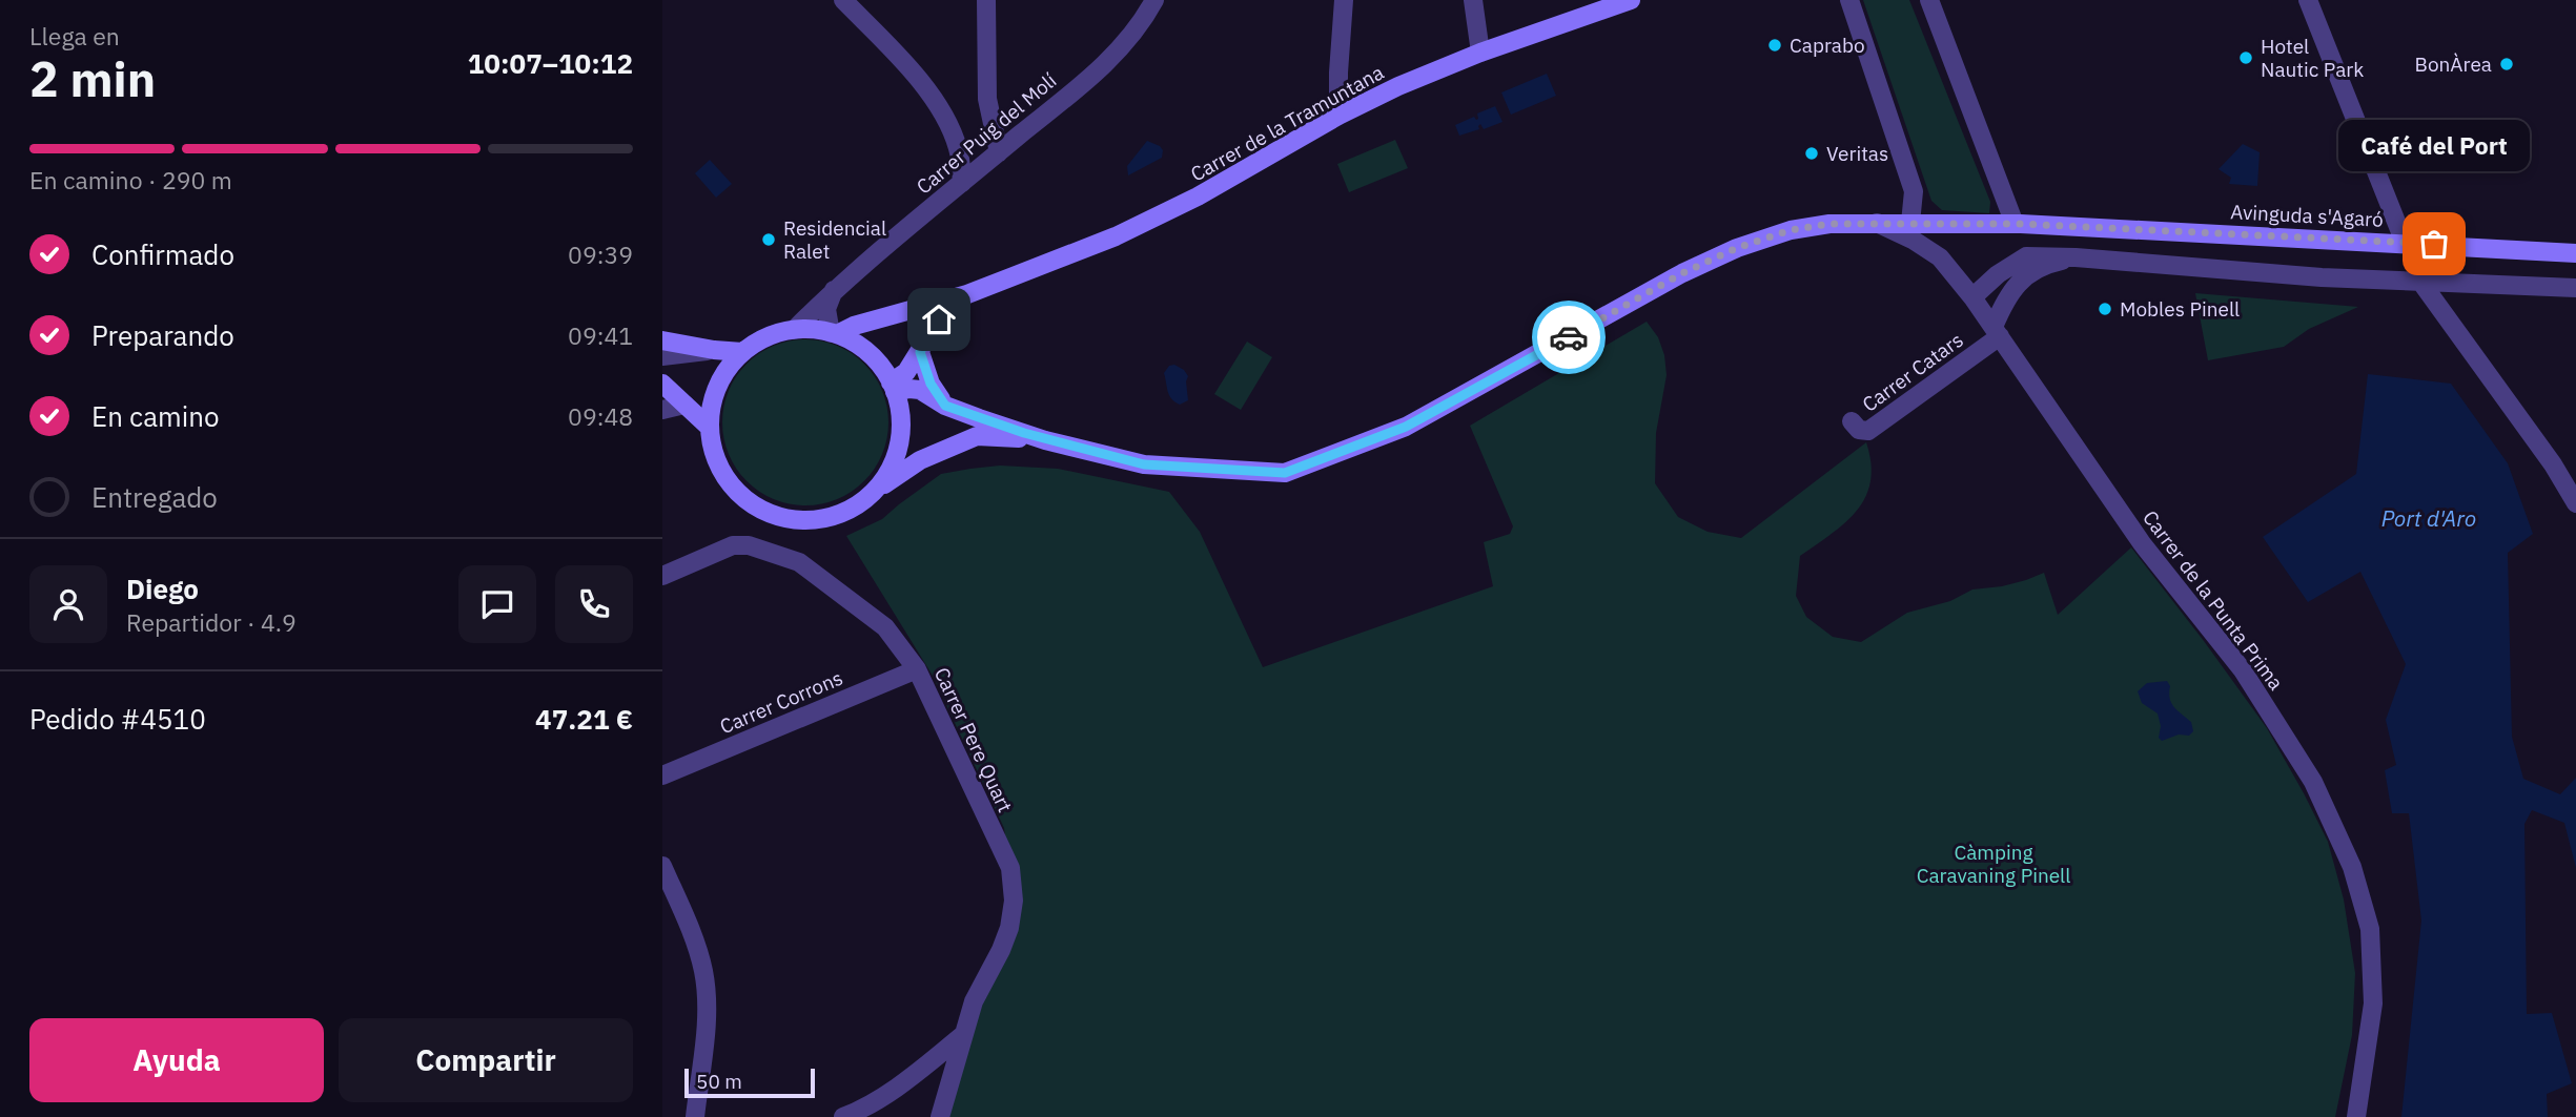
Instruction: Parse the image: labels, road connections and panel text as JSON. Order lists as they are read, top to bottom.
{
  "streets": {
    "main road": ["Carrer de la Tramuntana", "Avinguda s'Agaró"],
    "street": [
      "Carrer Puig del Molí",
      "Carrer Catars",
      "Carrer de la Punta Prima",
      "Carrer Corrons",
      "Carrer Pere Quart"
    ]
  },
  "crossings": [
    ["Avinguda s'Agaró", "Carrer de la Punta Prima"],
    ["Carrer Catars", "Carrer de la Punta Prima"],
    ["Carrer Corrons", "Carrer Pere Quart"]
  ],
  "water": ["Port d'Aro"],
  "parks": ["Càmping Caravaning Pinell"],
  "places": [
    "Caprabo",
    "Hotel Nautic Park",
    "BonÀrea",
    "Veritas",
    "Residencial Ralet",
    "Café del Port",
    "Mobles Pinell"
  ],
  "scale_bar": "50 m",
  "page": {
    "heading": ["2 min", "Llega en", "10:07–10:12"],
    "panel": [
      "Diego",
      "Repartidor · 4.9",
      "Pedido #4510",
      "47.21 €"
    ],
    "bubble": "Café del Port",
    "bar": "En camino · 290 m",
    "list": [
      ["Confirmado", "09:39"],
      ["Preparando", "09:41"],
      ["En camino", "09:48"],
      "Entregado"
    ],
    "buttons": ["Ayuda", "Compartir"],
    "scale": "50 m"
  }
}
